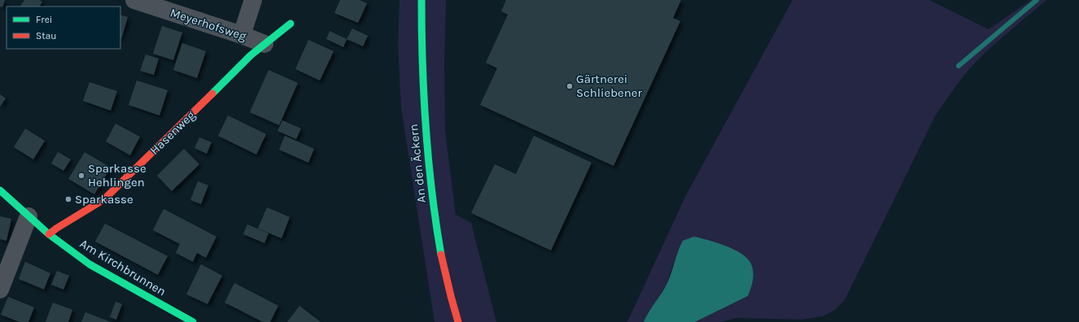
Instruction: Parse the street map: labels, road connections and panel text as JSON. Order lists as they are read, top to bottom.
{
  "streets": {
    "main road": ["Hasenweg", "An den Äckern", "Am Kirchbrunnen"],
    "street": ["Meyerhofsweg"]
  },
  "crossings": [
    ["Meyerhofsweg", "Hasenweg"],
    ["Hasenweg", "Am Kirchbrunnen"]
  ],
  "places": ["Gärtnerei Schliebener", "Sparkasse Hehlingen", "Sparkasse"],
  "legend": ["Frei", "Stau"]
}
